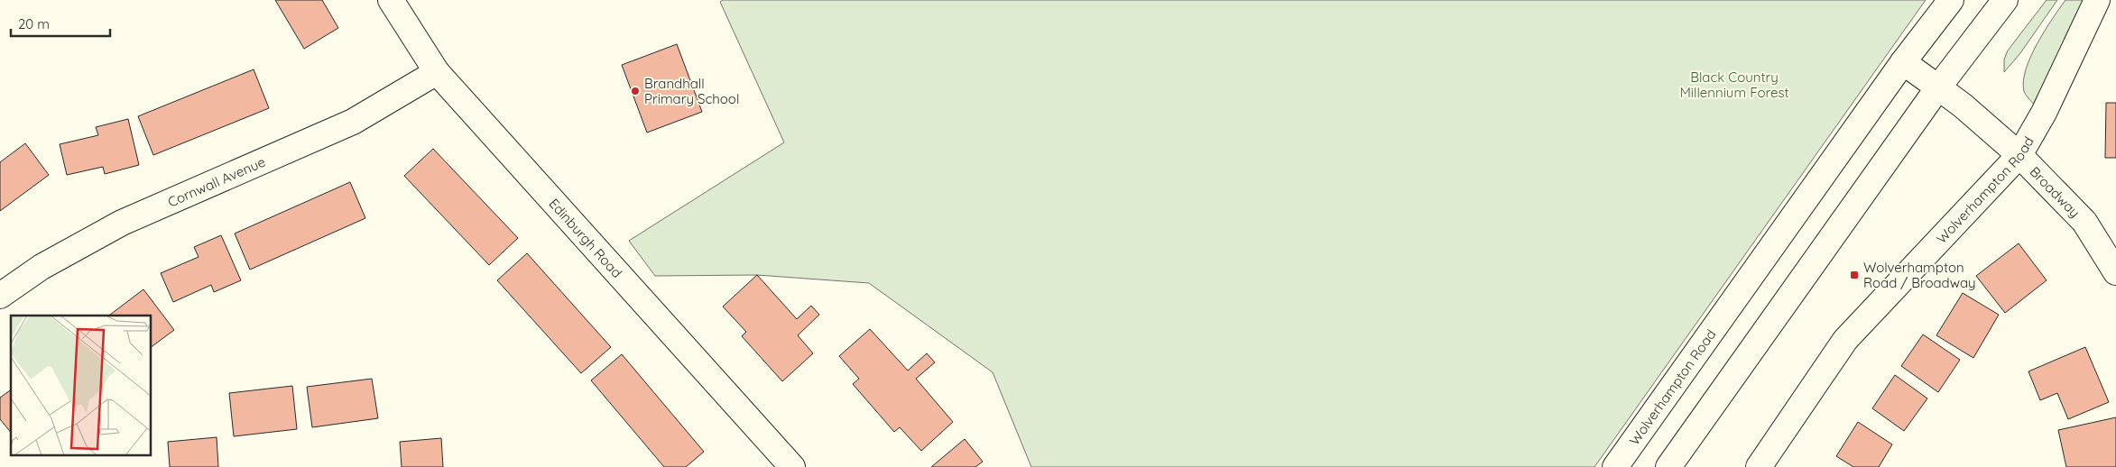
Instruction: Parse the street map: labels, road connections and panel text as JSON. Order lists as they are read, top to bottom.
{
  "streets": {
    "main road": [
      "Cornwall Avenue",
      "Wolverhampton Road",
      "Broadway",
      "Edinburgh Road"
    ]
  },
  "crossings": [
    ["Cornwall Avenue", "Edinburgh Road"],
    ["Wolverhampton Road", "Broadway"]
  ],
  "parks": ["Black Country Millennium Forest"],
  "places": {
    "other": ["Brandhall Primary School"],
    "transit": ["Wolverhampton Road / Broadway"]
  },
  "scale_bar": "20 m"
}
